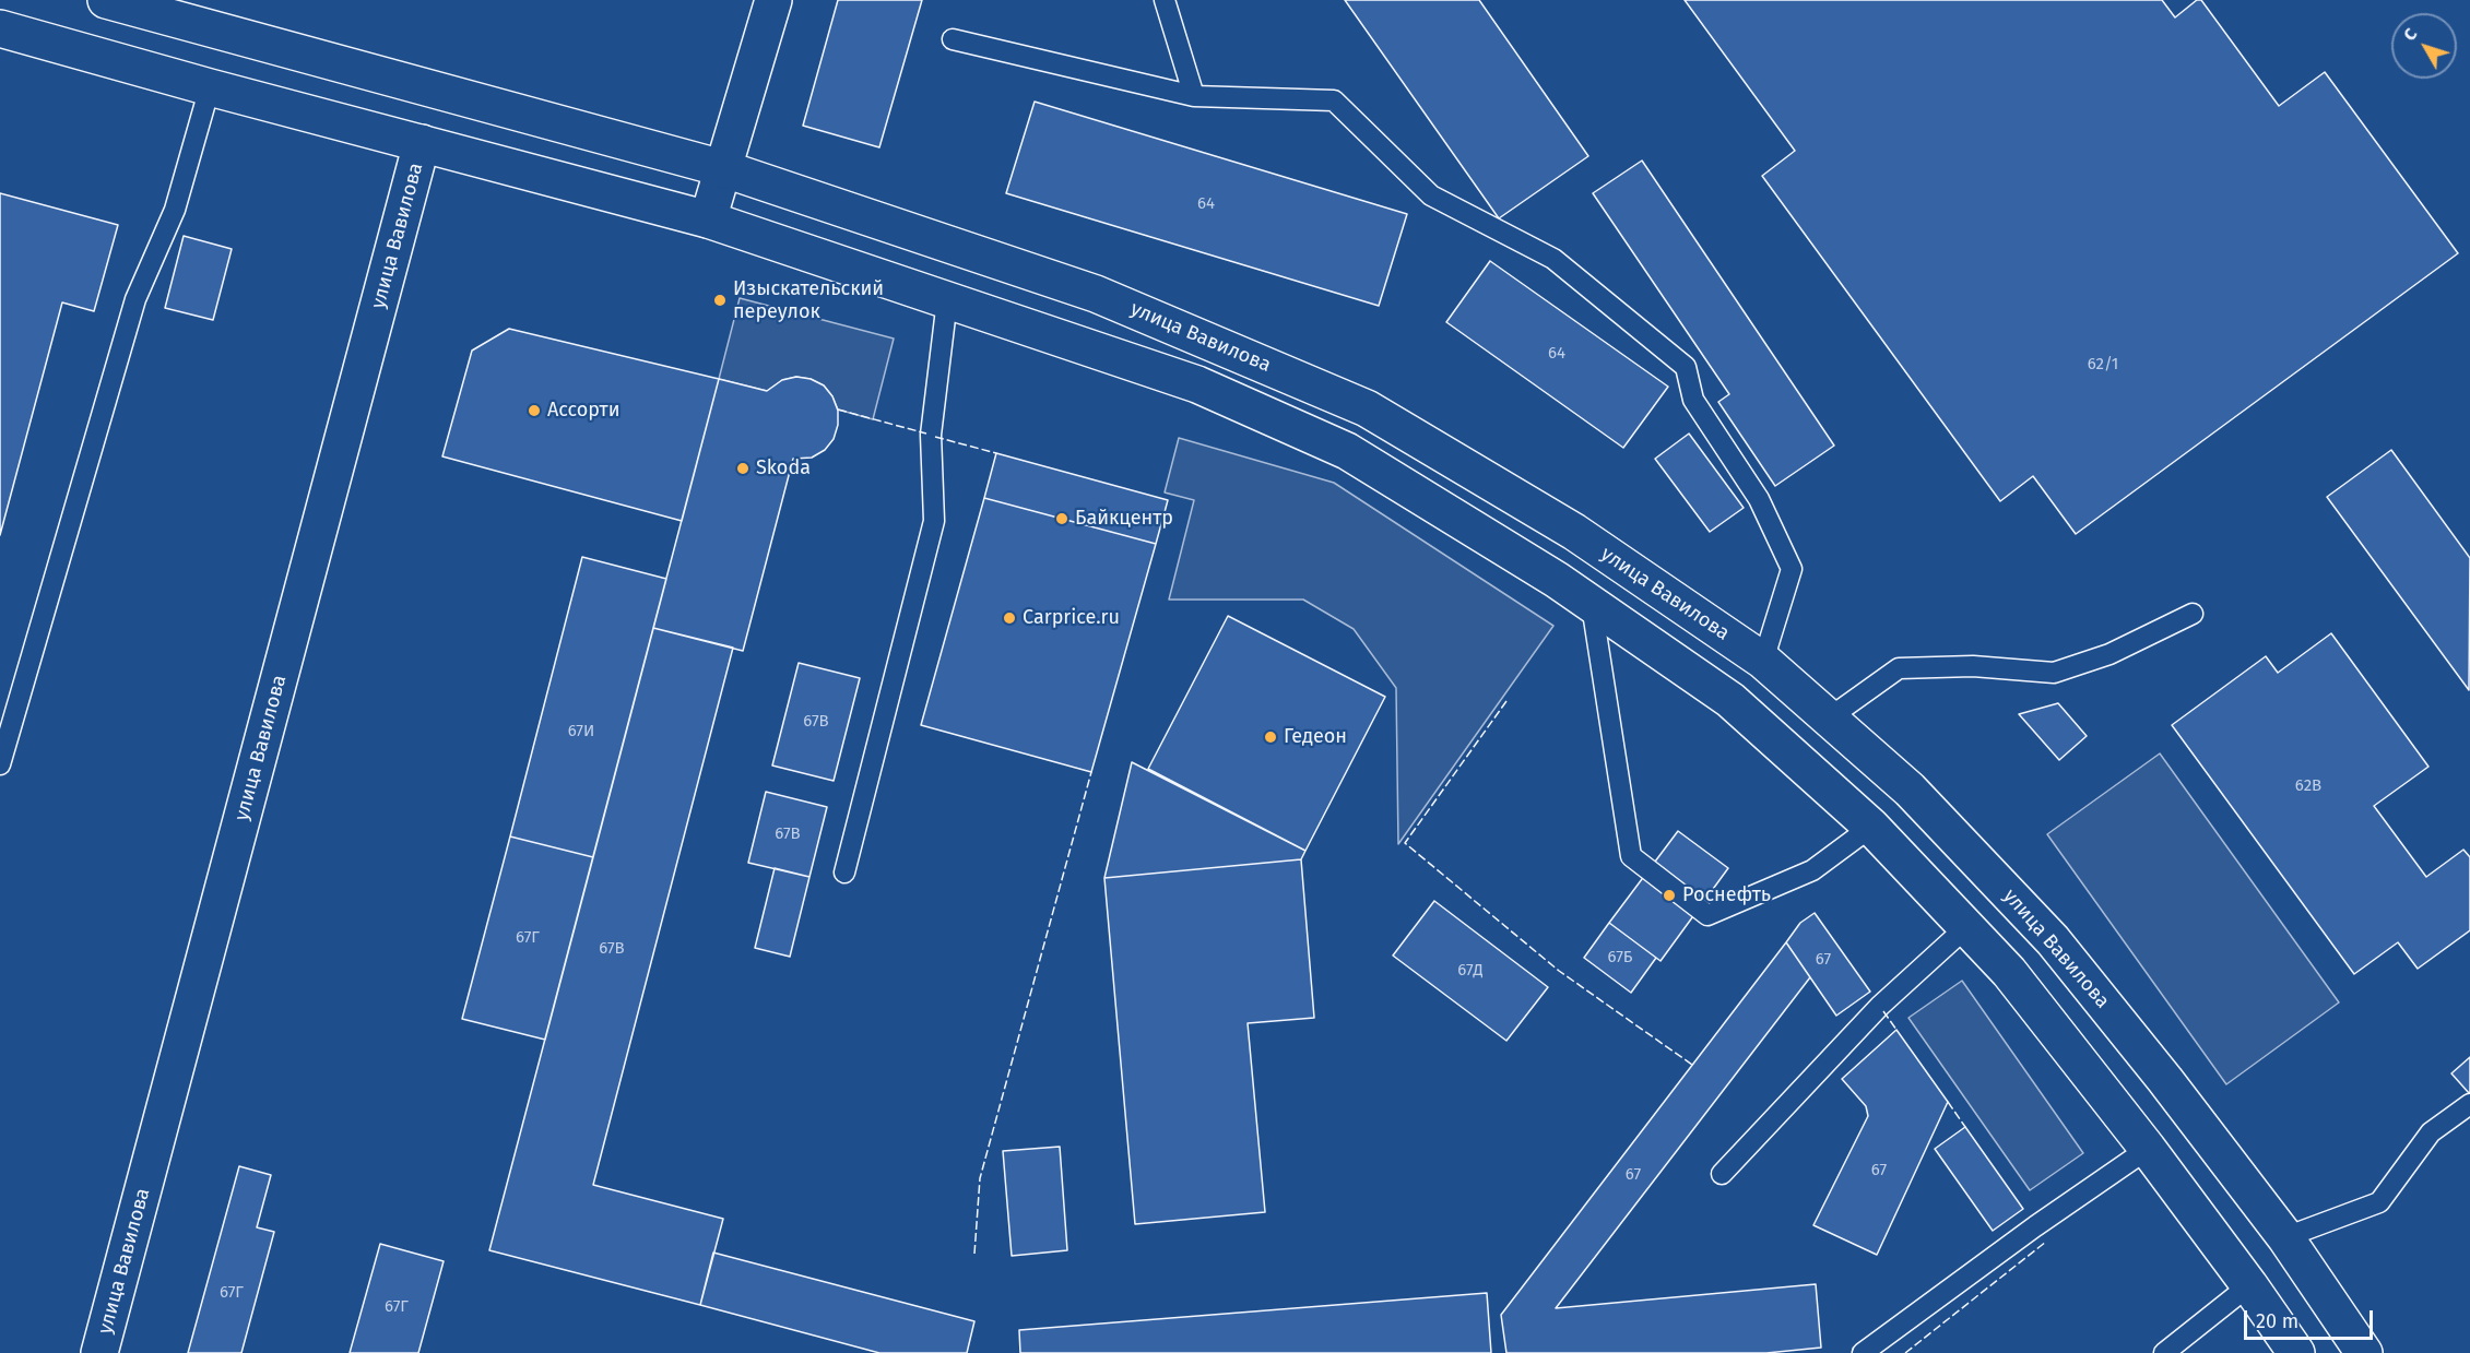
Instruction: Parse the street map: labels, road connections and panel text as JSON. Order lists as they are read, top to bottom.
{
  "streets": {
    "main road": ["улица Вавилова"]
  },
  "places": [
    "Изыскательский переулок",
    "Ассорти",
    "Skoda",
    "Байкцентр",
    "Carprice.ru",
    "Гедеон",
    "Роснефть"
  ],
  "house_numbers": [
    "64",
    "64",
    "62/1",
    "67В",
    "67И",
    "62В",
    "67В",
    "67Г",
    "67В",
    "67Б",
    "67",
    "67Д",
    "67",
    "67",
    "67Г",
    "67Г"
  ],
  "scale_bar": "20 m",
  "north": "top left"
}
